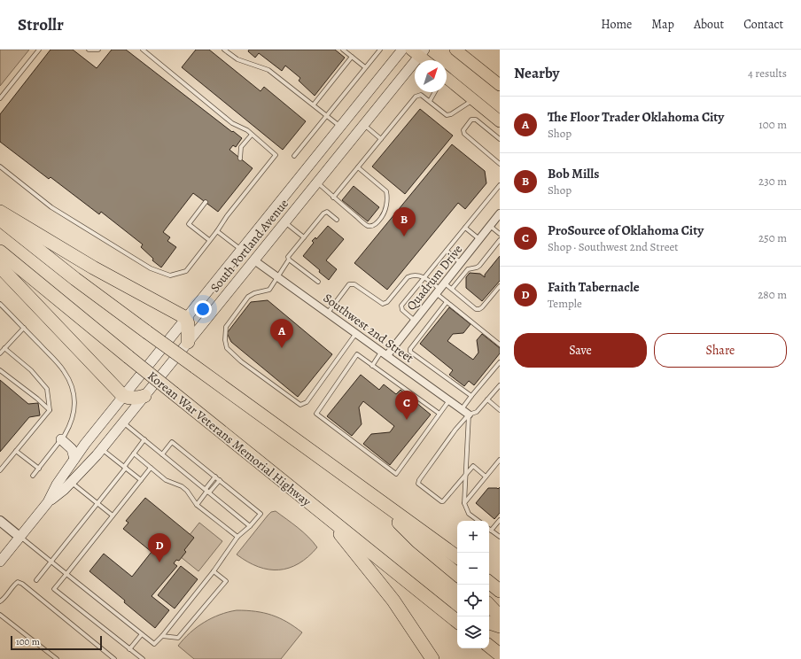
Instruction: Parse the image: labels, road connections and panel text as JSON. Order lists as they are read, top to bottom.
{
  "streets": {
    "highway": ["Korean War Veterans Memorial Highway"],
    "main road": ["South Portland Avenue"],
    "street": ["Quadrum Drive", "Southwest 2nd Street"]
  },
  "crossings": [
    ["South Portland Avenue", "Southwest 2nd Street"],
    ["Quadrum Drive", "Southwest 2nd Street"]
  ],
  "scale_bar": "100 m",
  "north": "top right",
  "page": {
    "header": "Strollr",
    "nav": [
      "Home",
      "Map",
      "About",
      "Contact"
    ],
    "heading": ["Nearby", "4 results"],
    "list": [
      {
        "mark": "A",
        "name": "The Floor Trader Oklahoma City",
        "note": "Shop",
        "value": "100 m"
      },
      {
        "mark": "B",
        "name": "Bob Mills",
        "note": "Shop",
        "value": "230 m"
      },
      {
        "mark": "C",
        "name": "ProSource of Oklahoma City",
        "note": "Shop · Southwest 2nd Street",
        "value": "250 m"
      },
      {
        "mark": "D",
        "name": "Faith Tabernacle",
        "note": "Temple",
        "value": "280 m"
      }
    ],
    "pins": [
      "B",
      "A",
      "C",
      "D"
    ],
    "buttons": ["Save", "Share"],
    "map_buttons": ["+", "−"],
    "scale": "100 m"
  }
}
